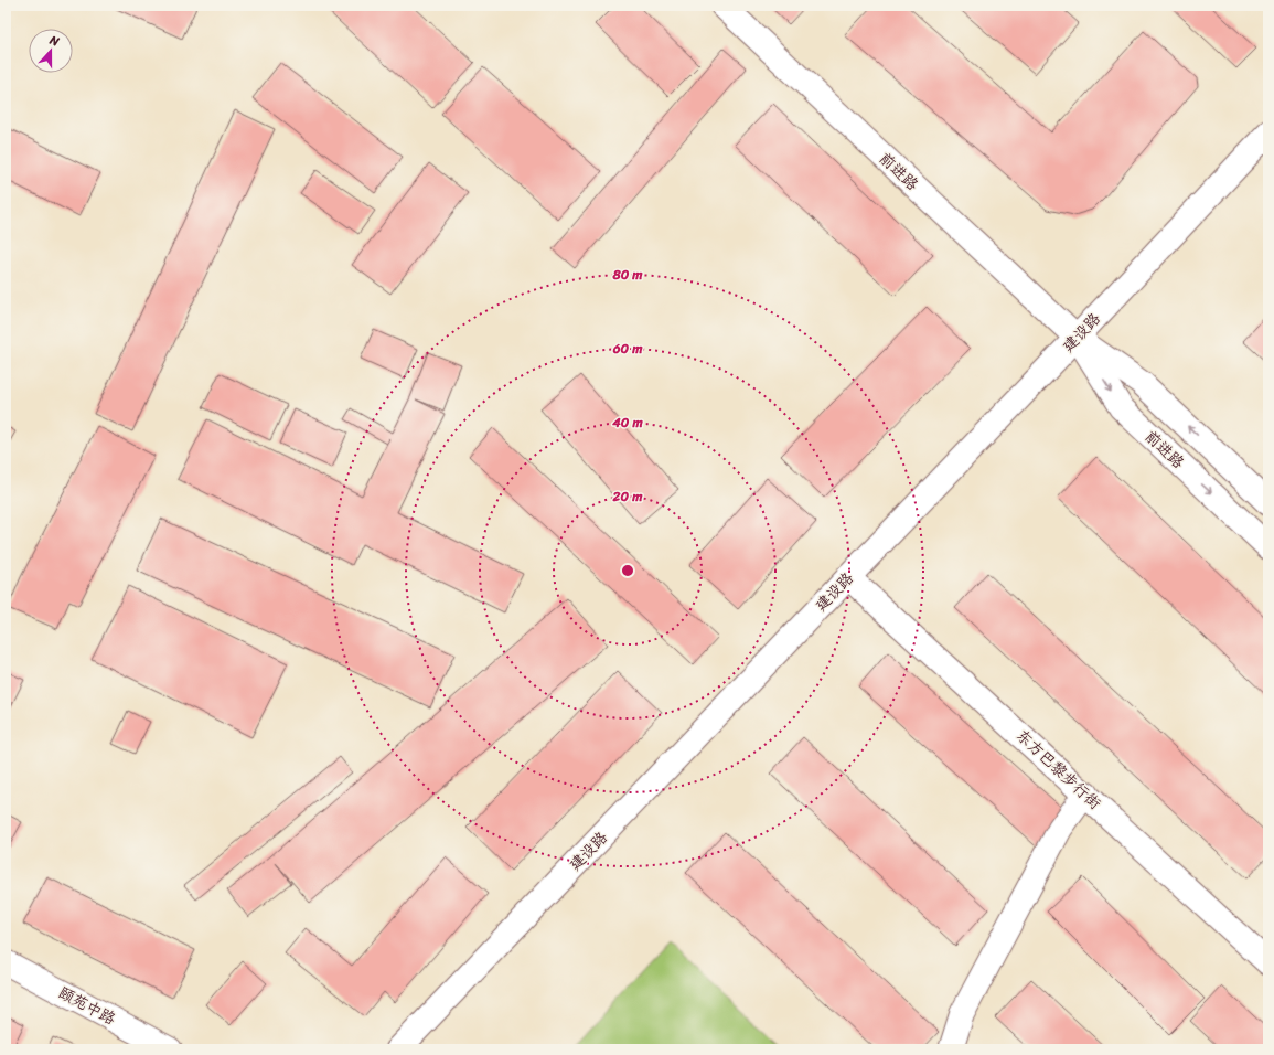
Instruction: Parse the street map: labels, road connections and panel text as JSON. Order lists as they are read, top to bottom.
{
  "streets": {
    "street": [
      "前进路",
      "建设路",
      "东方巴黎步行街",
      "颐苑中路"
    ]
  },
  "crossings": [
    ["前进路", "建设路"],
    ["建设路", "东方巴黎步行街"]
  ],
  "north": "top",
  "rings": [
    "80 m",
    "60 m",
    "40 m",
    "20 m"
  ]
}
